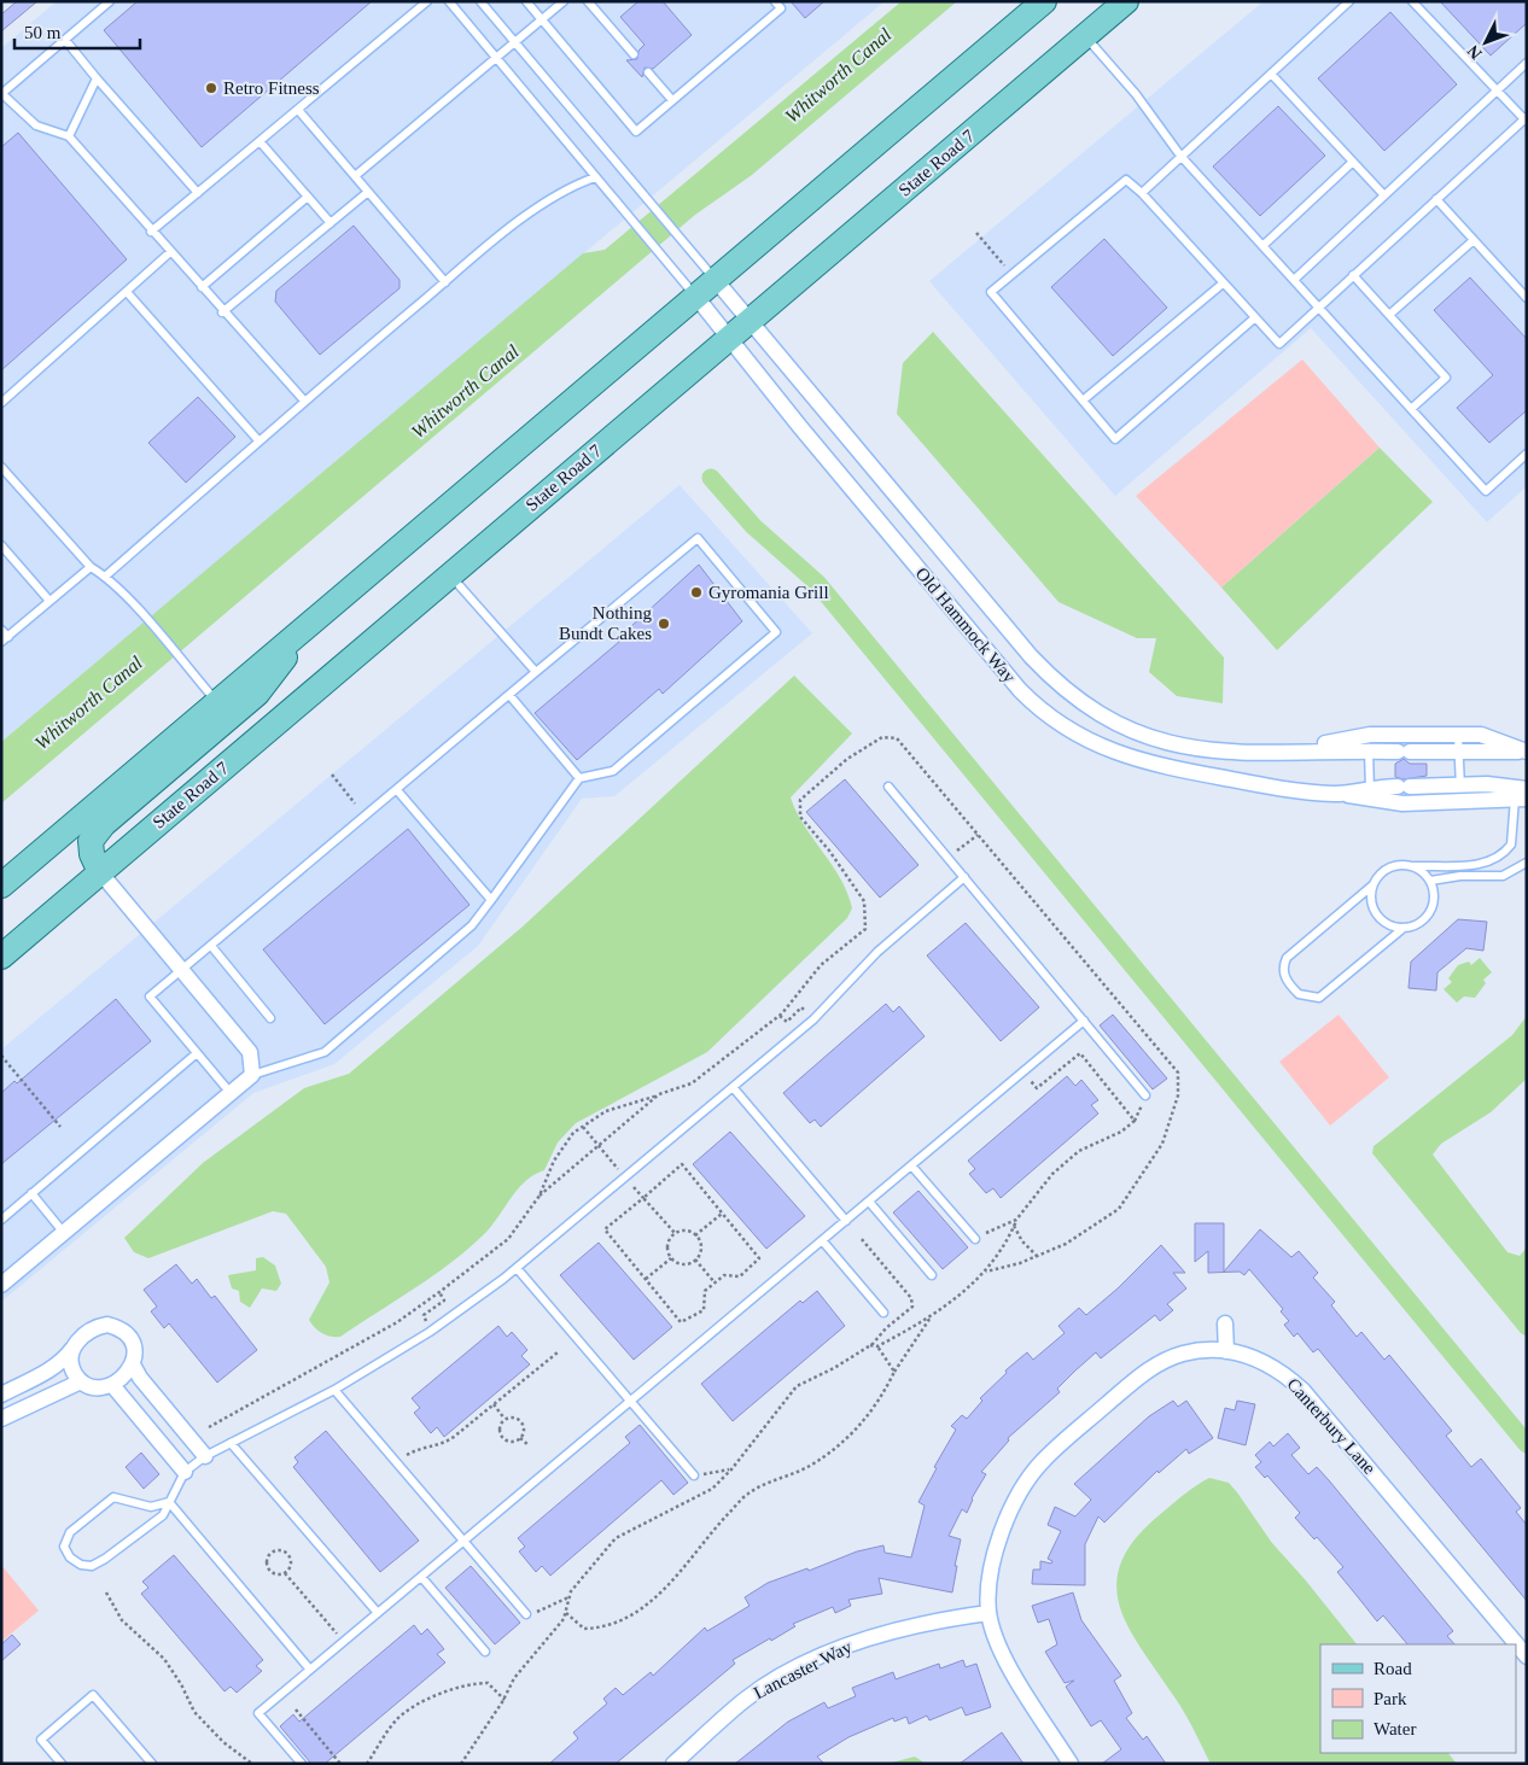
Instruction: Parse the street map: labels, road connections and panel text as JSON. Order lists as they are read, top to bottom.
{
  "streets": {
    "main road": ["State Road 7"],
    "street": ["Old Hammock Way", "Canterbury Lane", "Lancaster Way"]
  },
  "crossings": [
    ["State Road 7", "Old Hammock Way"],
    ["Canterbury Lane", "Lancaster Way"]
  ],
  "water": ["Whitworth Canal"],
  "places": ["Retro Fitness", "Gyromania Grill", "Nothing Bundt Cakes"],
  "legend": ["Road", "Park", "Water"],
  "scale_bar": "50 m",
  "north": "bottom left"
}
